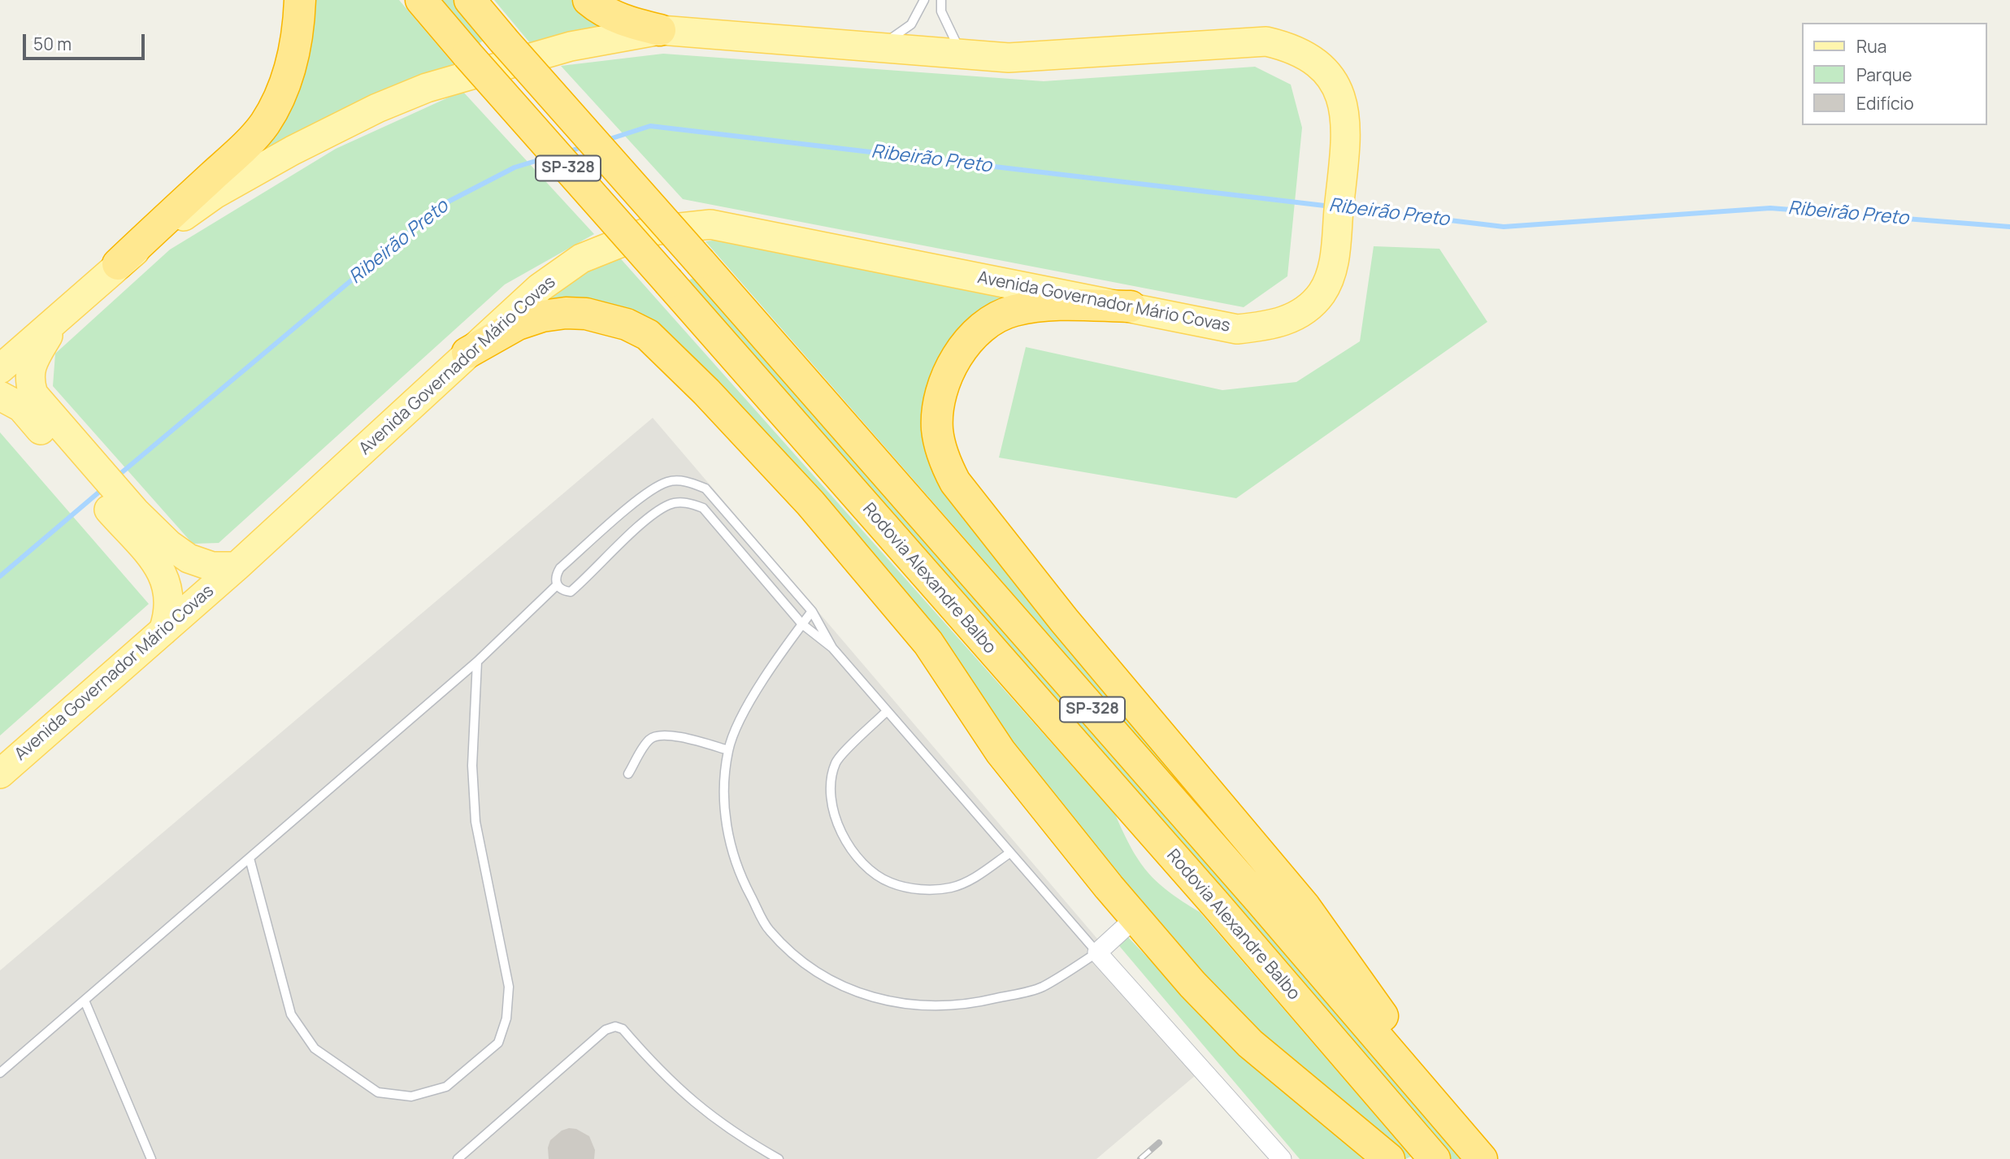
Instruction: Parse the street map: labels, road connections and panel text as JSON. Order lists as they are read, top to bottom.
{
  "streets": {
    "highway": ["SP-328", "Rodovia Alexandre Balbo"],
    "main road": ["Avenida Governador Mário Covas"]
  },
  "water": ["Ribeirão Preto"],
  "legend": ["Rua", "Parque", "Edifício"],
  "scale_bar": "50 m"
}
